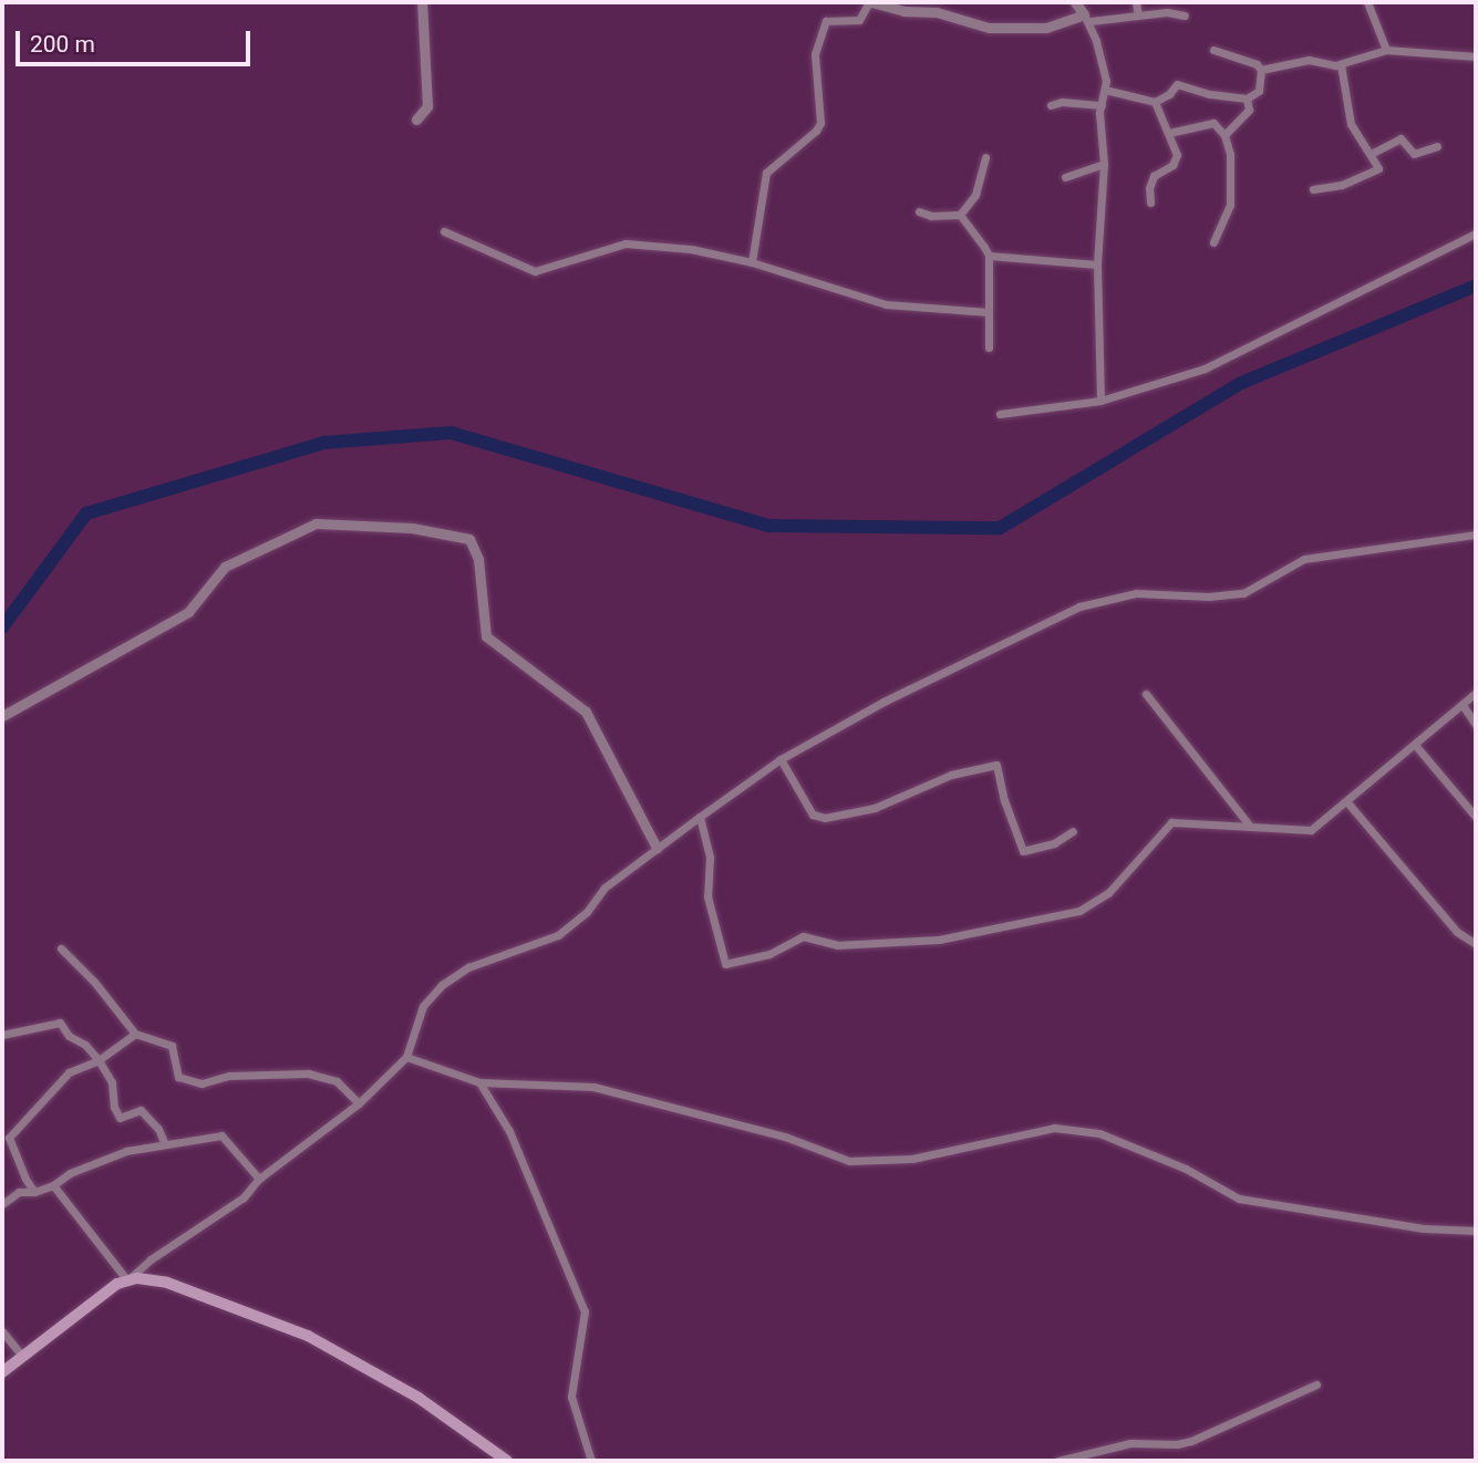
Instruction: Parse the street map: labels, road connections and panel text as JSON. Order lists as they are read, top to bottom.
{
  "scale_bar": "200 m"
}
